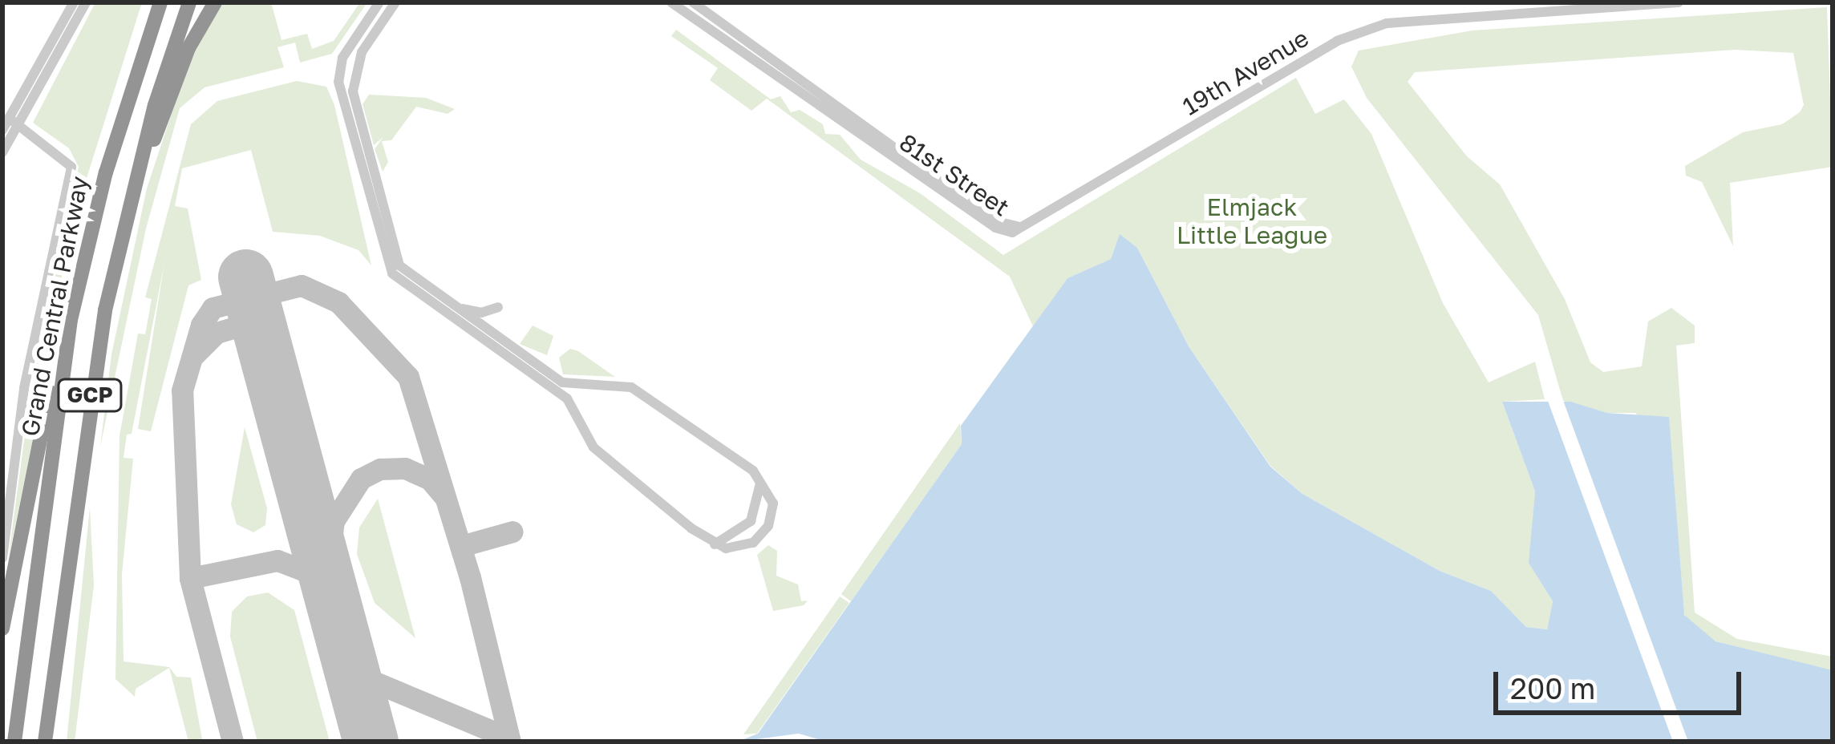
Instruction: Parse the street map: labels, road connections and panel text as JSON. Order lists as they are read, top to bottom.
{
  "streets": {
    "highway": ["Grand Central Parkway", "GCP"],
    "street": ["19th Avenue", "81st Street"]
  },
  "crossings": [
    ["19th Avenue", "81st Street"]
  ],
  "parks": ["Elmjack Little League"],
  "scale_bar": "200 m"
}
